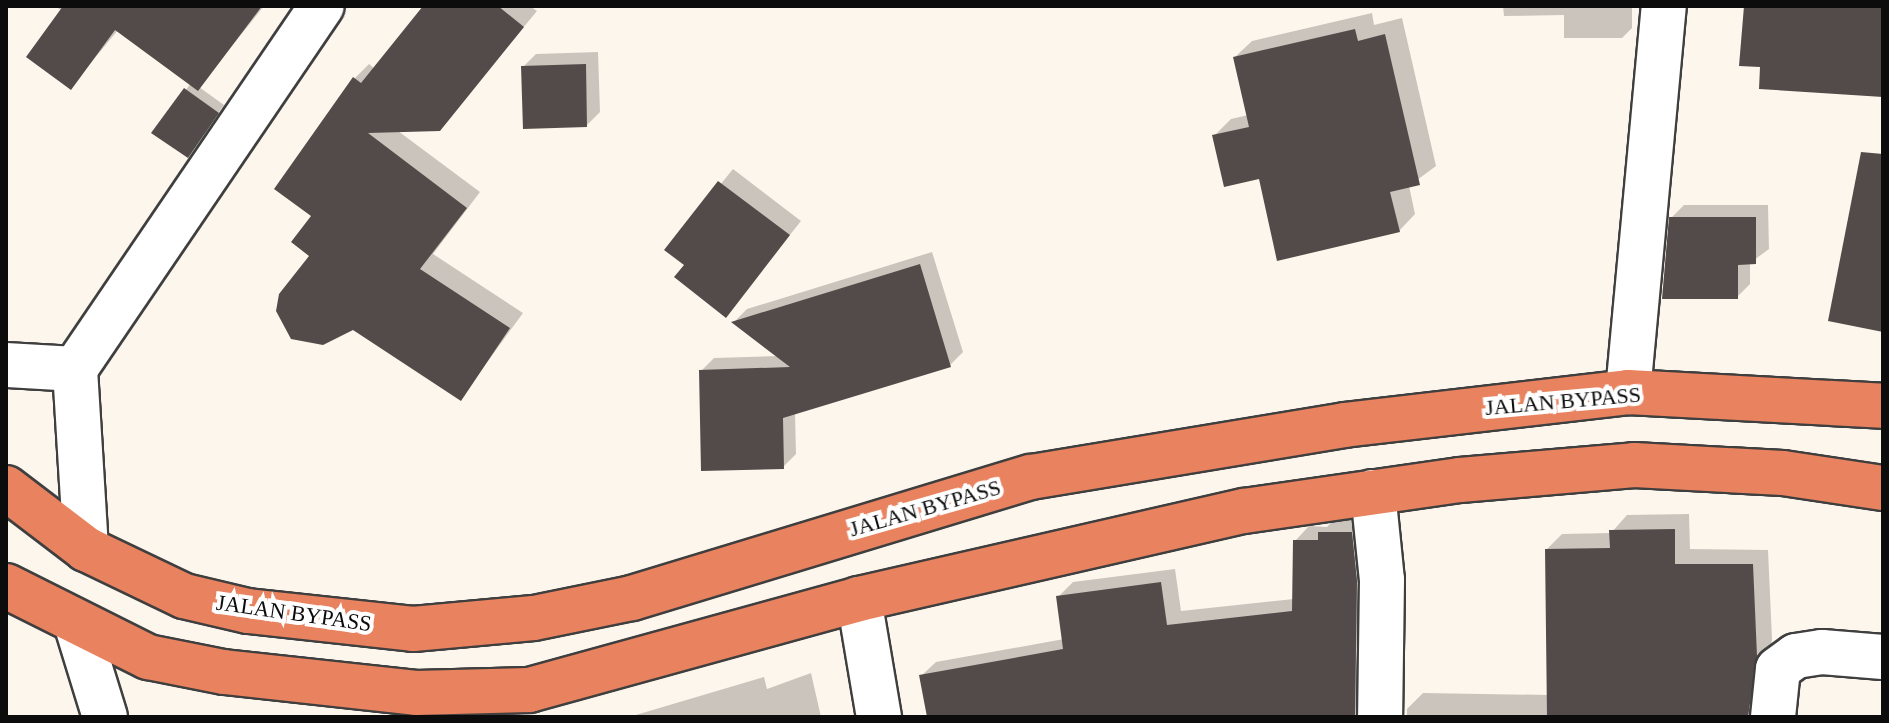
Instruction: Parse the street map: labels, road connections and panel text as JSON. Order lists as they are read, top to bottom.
{
  "streets": {
    "highway": ["JALAN BYPASS"]
  }
}
